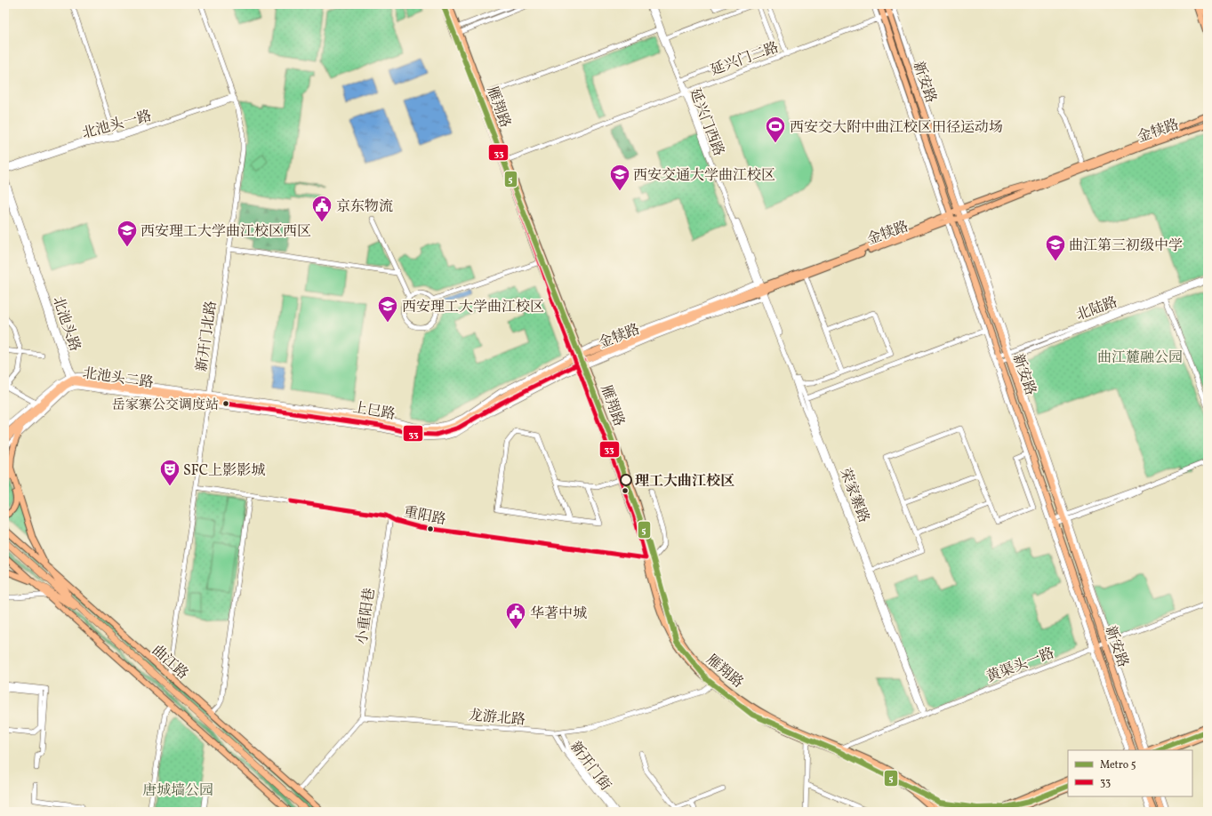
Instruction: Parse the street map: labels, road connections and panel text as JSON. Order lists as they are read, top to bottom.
{
  "streets": {
    "highway": ["曲江路"],
    "main road": [
      "新安路",
      "雁翔路",
      "金犊路",
      "北池头二路",
      "上巳路"
    ],
    "street": [
      "延兴门二路",
      "延兴门西路",
      "北池头一路",
      "北陆路",
      "北池头路",
      "新开门北路",
      "荣家寨路",
      "重阳路",
      "小重阳巷",
      "黄渠头一路",
      "龙游北路",
      "新开门街"
    ]
  },
  "crossings": [
    ["延兴门二路", "新安路"],
    ["延兴门二路", "雁翔路"],
    ["延兴门二路", "延兴门西路"],
    ["新安路", "金犊路"],
    ["新安路", "北陆路"],
    ["新安路", "黄渠头一路"],
    ["雁翔路", "金犊路"],
    ["雁翔路", "上巳路"],
    ["雁翔路", "重阳路"],
    ["雁翔路", "黄渠头一路"],
    ["雁翔路", "龙游北路"],
    ["延兴门西路", "金犊路"],
    ["延兴门西路", "荣家寨路"],
    ["北池头一路", "新开门北路"],
    ["金犊路", "上巳路"],
    ["金犊路", "荣家寨路"],
    ["北池头路", "北池头二路"],
    ["新开门北路", "北池头二路"],
    ["新开门北路", "上巳路"],
    ["新开门北路", "重阳路"],
    ["新开门北路", "曲江路"],
    ["北池头二路", "上巳路"],
    ["荣家寨路", "黄渠头一路"],
    ["重阳路", "小重阳巷"],
    ["小重阳巷", "龙游北路"],
    ["龙游北路", "新开门街"]
  ],
  "parks": ["曲江麓融公园", "唐城墙公园"],
  "places": {
    "sports": ["西安交大附中曲江校区田径运动场"],
    "school or university": [
      "西安交通大学曲江校区",
      "西安理工大学曲江校区西区",
      "曲江第三初级中学",
      "西安理工大学曲江校区"
    ],
    "public building": ["京东物流", "华著中城"],
    "other": ["岳家寨公交调度站", "理工大曲江校区"],
    "theatre": ["SFC上影影城"]
  },
  "lines": ["metro line 5", "transit line 33"],
  "legend": ["Metro 5", "33"]
}
